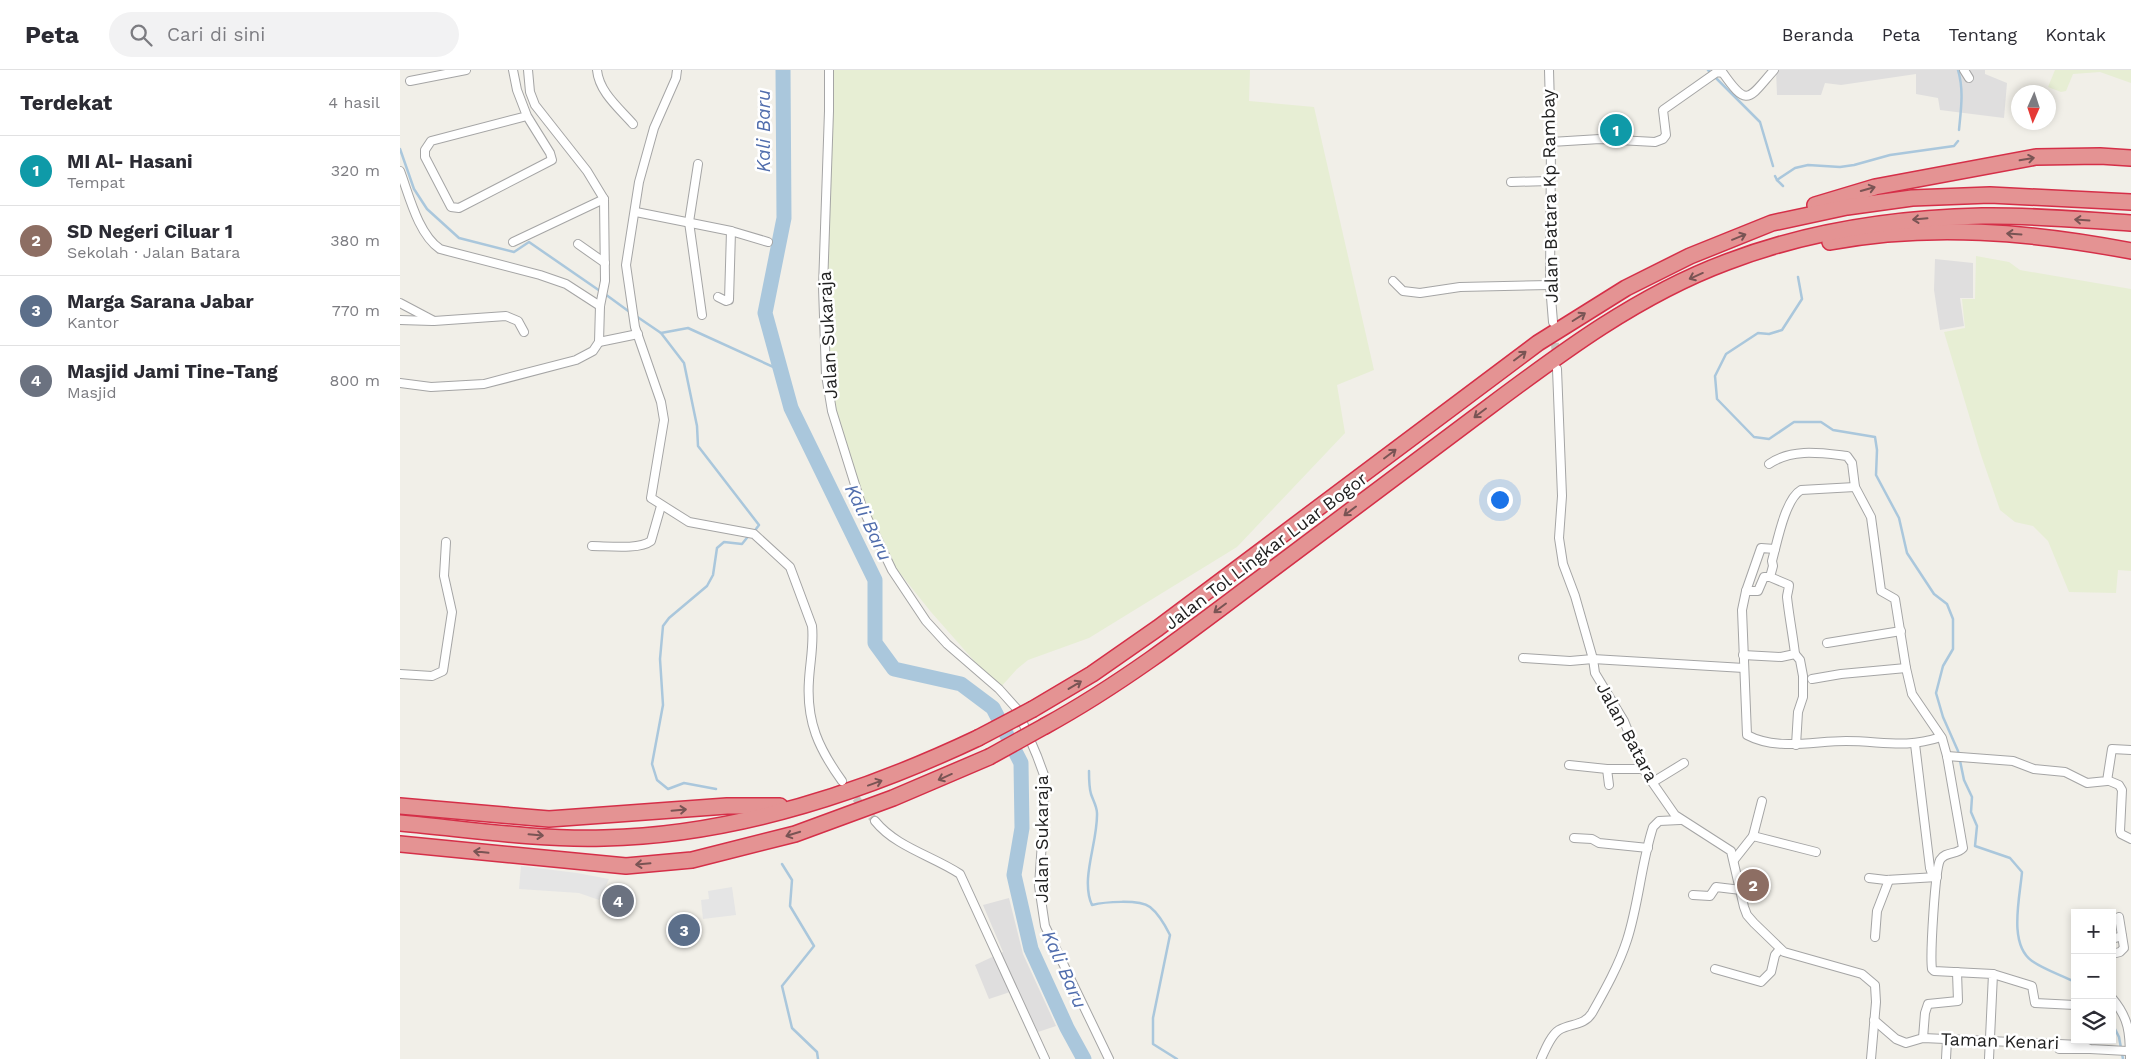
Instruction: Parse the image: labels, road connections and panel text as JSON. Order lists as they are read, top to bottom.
{
  "streets": {
    "highway": ["Jalan Tol Lingkar Luar Bogor"],
    "street": [
      "Jalan Batara Kp Rambay",
      "Jalan Sukaraja",
      "Jalan Batara",
      "Taman Kenari"
    ]
  },
  "water": ["Kali Baru"],
  "north": "bottom",
  "page": {
    "header": "Peta",
    "search": "Cari di sini",
    "nav": [
      "Beranda",
      "Peta",
      "Tentang",
      "Kontak"
    ],
    "heading": ["Terdekat", "4 hasil"],
    "pins": [
      "1",
      "2",
      "4",
      "3"
    ],
    "list": [
      {
        "mark": "1",
        "name": "MI Al- Hasani",
        "note": "Tempat",
        "value": "320 m"
      },
      {
        "mark": "2",
        "name": "SD Negeri Ciluar 1",
        "note": "Sekolah · Jalan Batara",
        "value": "380 m"
      },
      {
        "mark": "3",
        "name": "Marga Sarana Jabar",
        "note": "Kantor",
        "value": "770 m"
      },
      {
        "mark": "4",
        "name": "Masjid Jami Tine-Tang",
        "note": "Masjid",
        "value": "800 m"
      }
    ],
    "map_buttons": ["+", "−"]
  }
}
